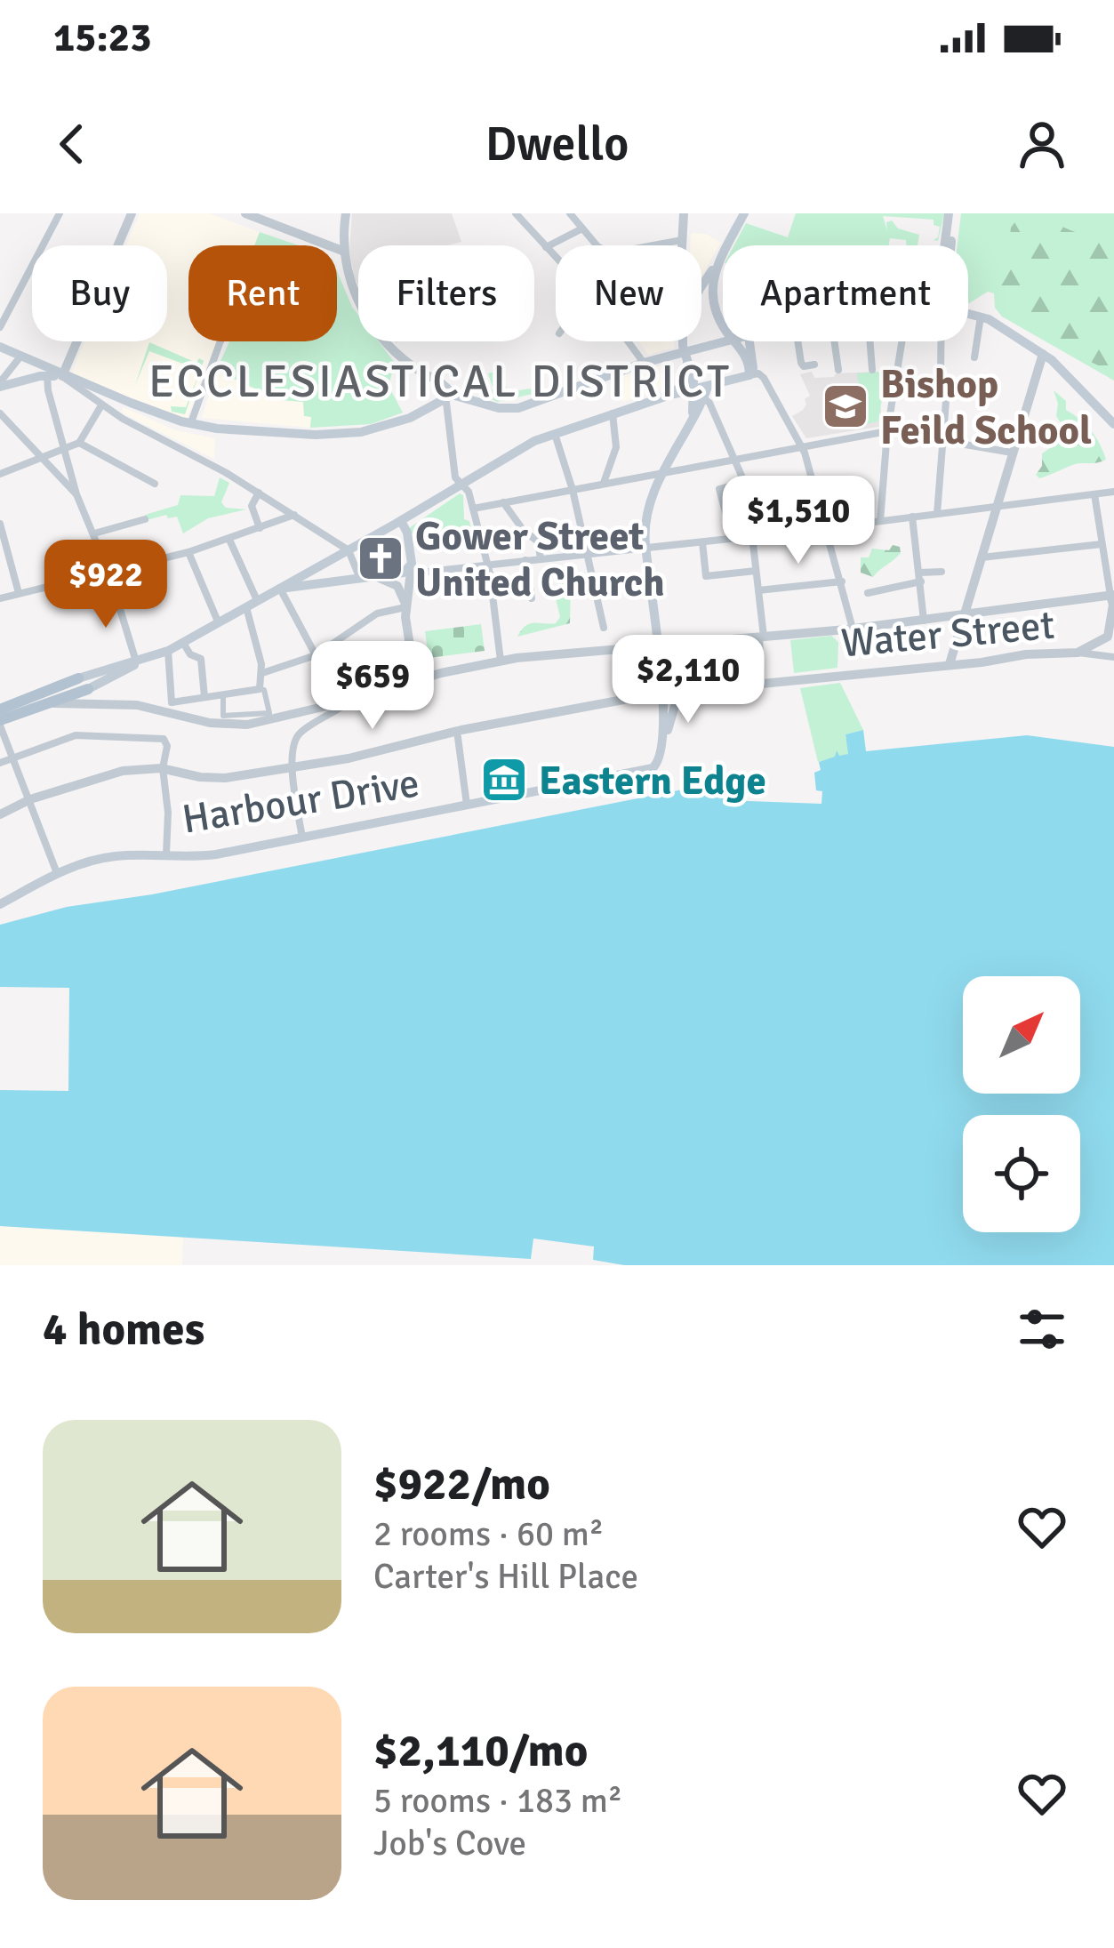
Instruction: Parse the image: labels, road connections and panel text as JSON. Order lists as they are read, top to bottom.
{
  "streets": {
    "main road": ["Harbour Drive"],
    "street": ["Water Street"]
  },
  "districts": ["ECCLESIASTICAL DISTRICT"],
  "places": {
    "school or university": ["Bishop Feild School"],
    "church": ["Gower Street United Church"],
    "museum": ["Eastern Edge"]
  },
  "north": "top right",
  "page": {
    "status": "15:23",
    "header": "Dwello",
    "chip": [
      "Buy",
      "Rent",
      "Filters",
      "New",
      "Apartment"
    ],
    "price": [
      "$1,510",
      "$922",
      "$2,110",
      "$659"
    ],
    "heading": "4 homes",
    "list": [
      {
        "name": "$922/mo",
        "note": "2 rooms · 60 m² · Carter's Hill Place"
      },
      {
        "name": "$2,110/mo",
        "note": "5 rooms · 183 m² · Job's Cove"
      }
    ]
  }
}
